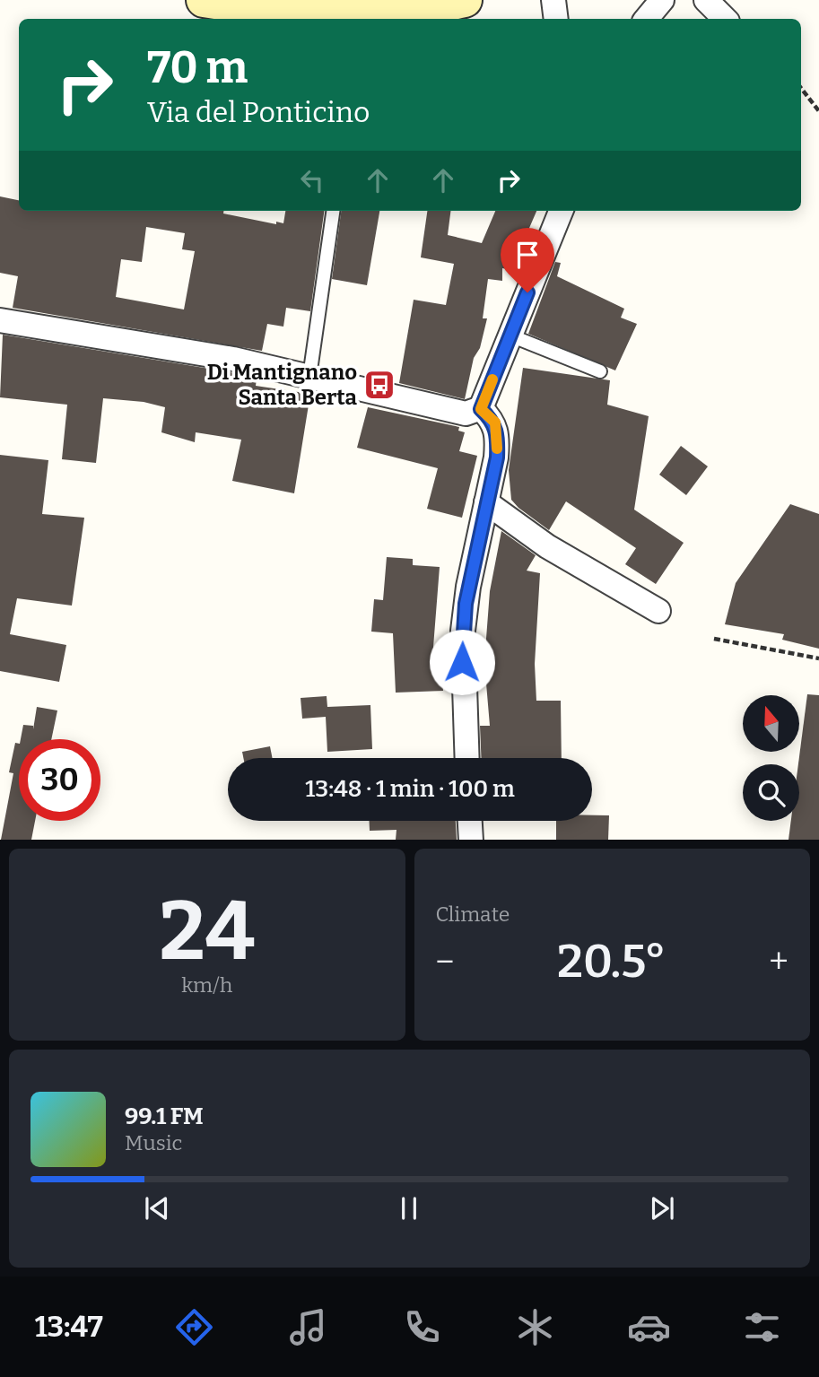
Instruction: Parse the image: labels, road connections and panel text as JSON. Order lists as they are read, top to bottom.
{
  "places": {
    "bus stop": ["Di Mantignano Santa Berta"]
  },
  "north": "top",
  "page": {
    "turn": ["70 m", "Via del Ponticino"],
    "limit": "30",
    "trip": "13:48 · 1 min · 100 m",
    "tile": [
      ["24", "km/h"],
      "Climate"
    ],
    "heat": ["−", "20.5°", "+"],
    "song": ["99.1 FM", "Music"],
    "tabs": "13:47"
  }
}
